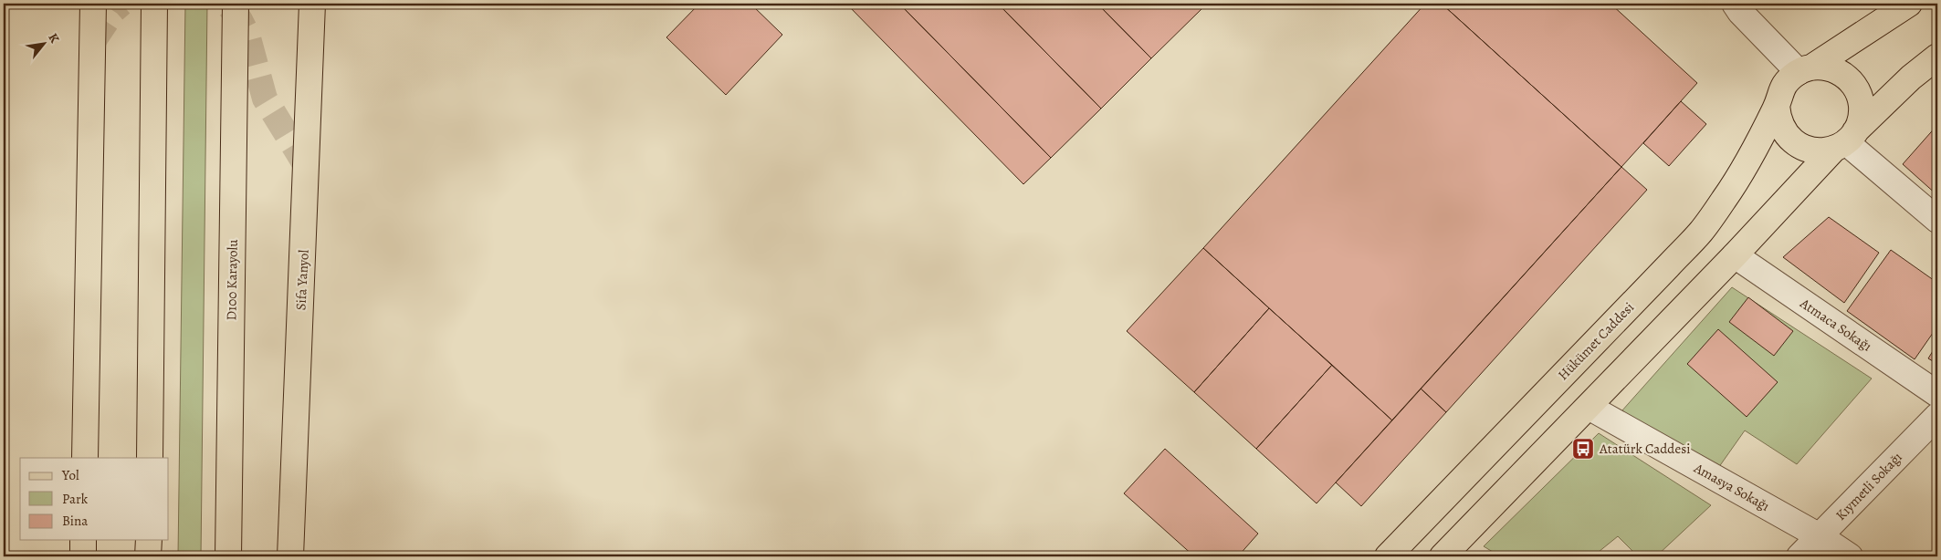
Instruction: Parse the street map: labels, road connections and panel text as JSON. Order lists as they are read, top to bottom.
{
  "streets": {
    "main road": ["D100 Karayolu", "Sifa Yanyol", "Hükümet Caddesi"],
    "street": ["Atmaca Sokağı", "Kıymetli Sokağı", "Amasya Sokağı"]
  },
  "crossings": [
    ["Kıymetli Sokağı", "Amasya Sokağı"]
  ],
  "places": {
    "bus stop": ["Atatürk Caddesi"]
  },
  "legend": ["Yol", "Park", "Bina"],
  "north": "top right"
}
